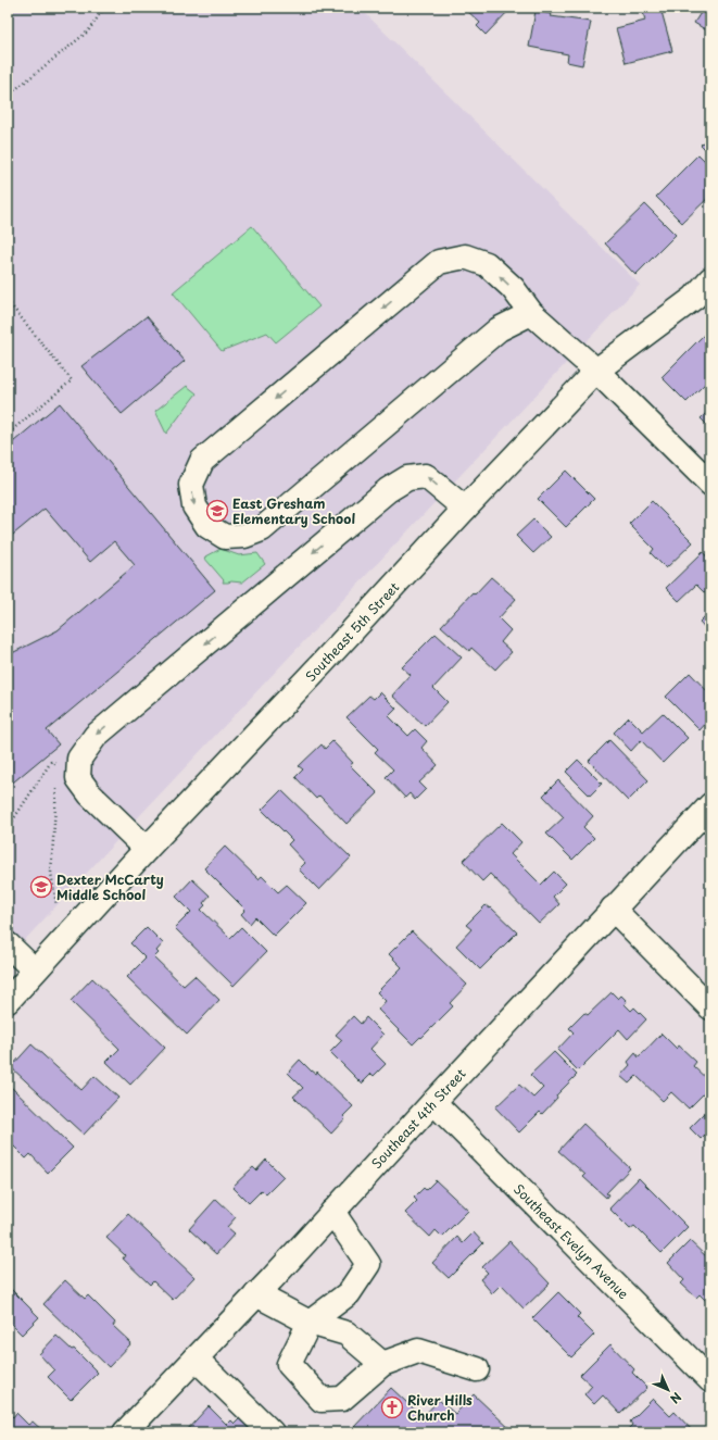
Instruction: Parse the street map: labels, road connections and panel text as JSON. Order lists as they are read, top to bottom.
{
  "streets": {
    "street": ["Southeast 5th Street", "Southeast 4th Street", "Southeast Evelyn Avenue"]
  },
  "crossings": [
    ["Southeast 4th Street", "Southeast Evelyn Avenue"]
  ],
  "places": {
    "school or university": ["East Gresham Elementary School", "Dexter McCarty Middle School"],
    "church": ["River Hills Church"]
  },
  "north": "bottom right"
}
